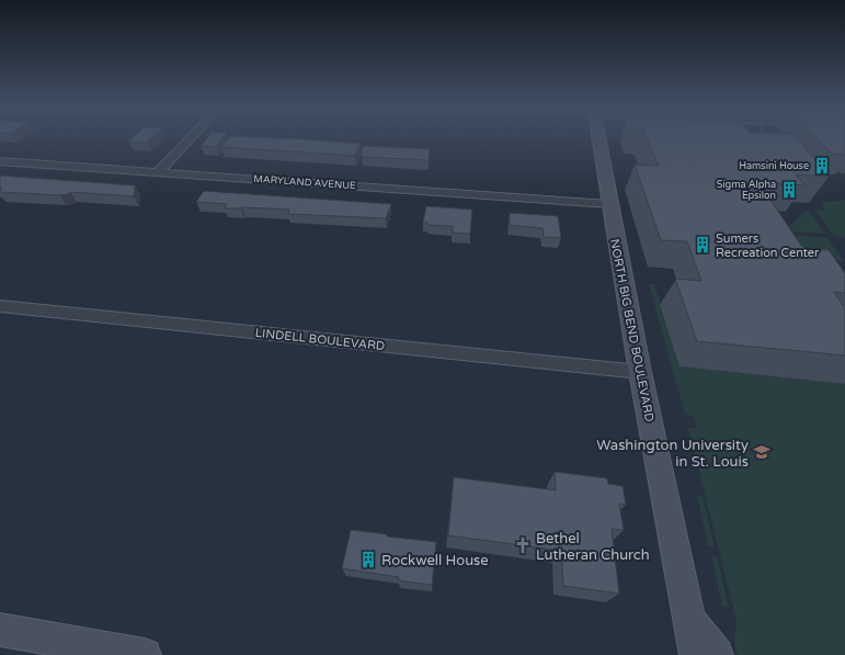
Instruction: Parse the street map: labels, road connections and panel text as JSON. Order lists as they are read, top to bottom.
{
  "streets": {
    "main road": ["NORTH BIG BEND BOULEVARD"],
    "street": ["MARYLAND AVENUE", "LINDELL BOULEVARD"]
  },
  "crossings": [
    ["MARYLAND AVENUE", "NORTH BIG BEND BOULEVARD"],
    ["NORTH BIG BEND BOULEVARD", "LINDELL BOULEVARD"]
  ],
  "places": {
    "building": [
      "Hamsini House",
      "Sigma Alpha Epsilon",
      "Sumers Recreation Center",
      "Rockwell House"
    ],
    "school or university": ["Washington University in St. Louis"],
    "church": ["Bethel Lutheran Church"]
  }
}
